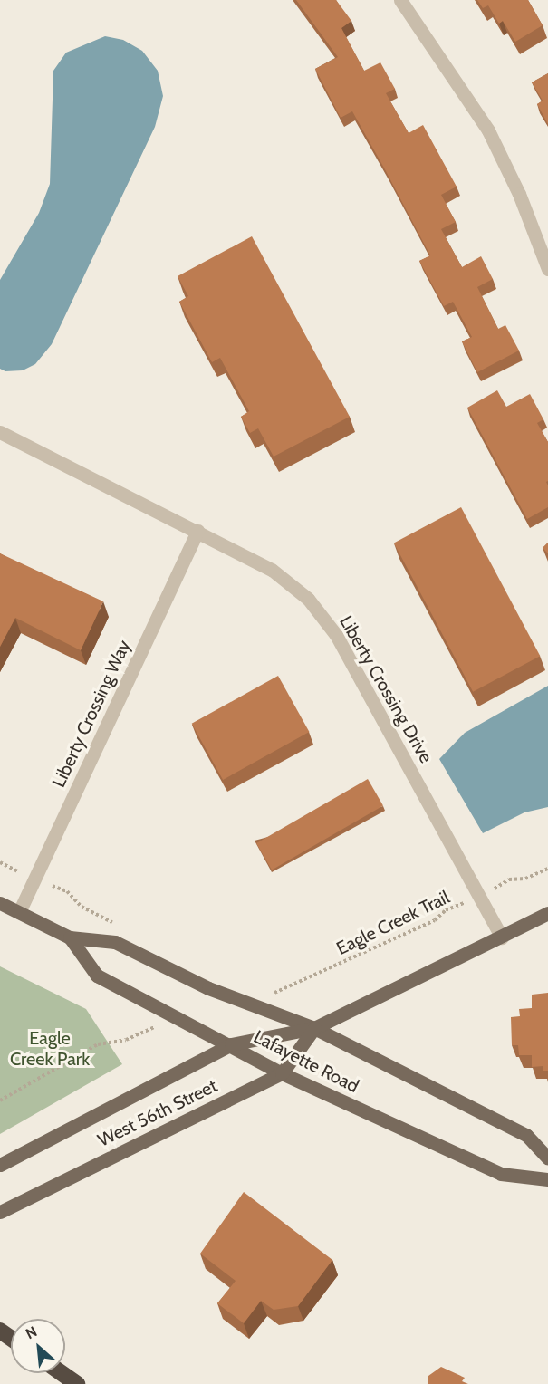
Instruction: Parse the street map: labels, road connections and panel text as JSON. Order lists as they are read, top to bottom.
{
  "streets": {
    "main road": ["Lafayette Road", "West 56th Street"],
    "street": ["Liberty Crossing Drive", "Liberty Crossing Way"],
    "path": ["Eagle Creek Trail"]
  },
  "crossings": [
    ["Liberty Crossing Drive", "Liberty Crossing Way"],
    ["Liberty Crossing Drive", "Eagle Creek Trail"],
    ["Liberty Crossing Drive", "West 56th Street"],
    ["Liberty Crossing Way", "Lafayette Road"],
    ["Lafayette Road", "West 56th Street"]
  ],
  "parks": ["Eagle Creek Park"],
  "north": "top left"
}
